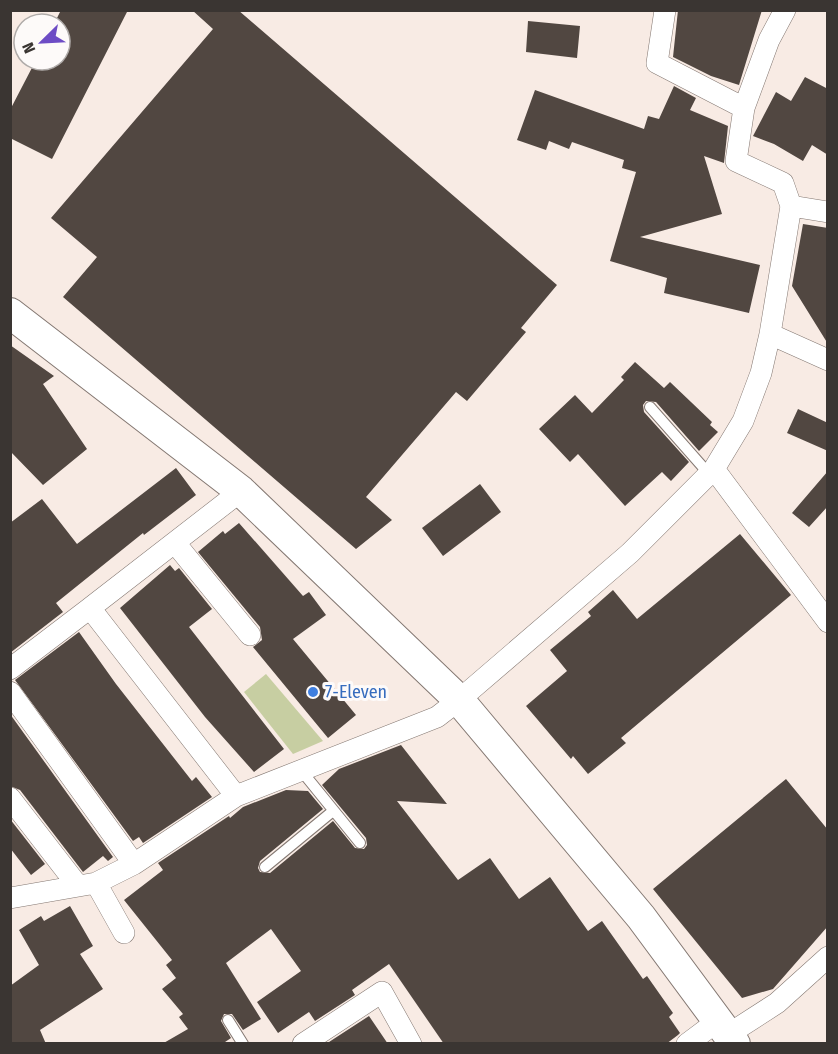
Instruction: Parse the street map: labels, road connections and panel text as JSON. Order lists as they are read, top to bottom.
{
  "places": ["7-Eleven"],
  "north": "bottom left"
}
